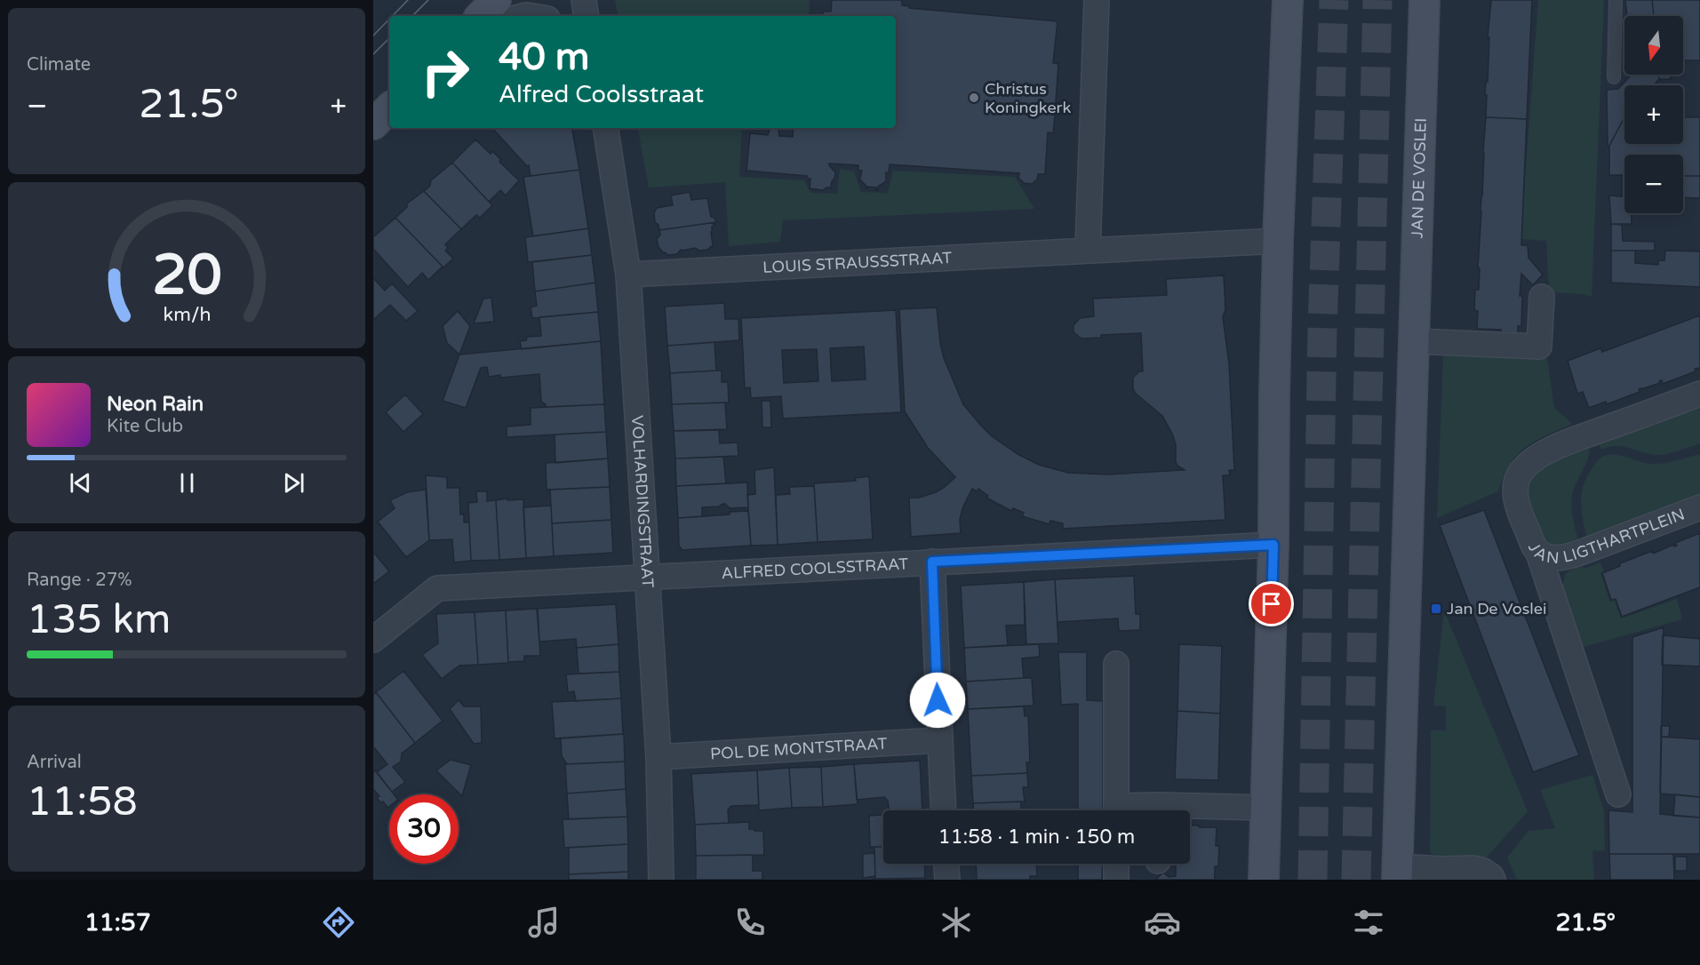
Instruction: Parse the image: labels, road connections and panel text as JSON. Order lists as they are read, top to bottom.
{
  "streets": {
    "main road": ["JAN DE VOSLEI"],
    "street": [
      "LOUIS STRAUSSSTRAAT",
      "VOLHARDINGSTRAAT",
      "JAN LIGTHARTPLEIN",
      "ALFRED COOLSSTRAAT",
      "POL DE MONTSTRAAT"
    ]
  },
  "crossings": [
    ["LOUIS STRAUSSSTRAAT", "VOLHARDINGSTRAAT"],
    ["VOLHARDINGSTRAAT", "ALFRED COOLSSTRAAT"],
    ["VOLHARDINGSTRAAT", "POL DE MONTSTRAAT"]
  ],
  "places": {
    "other": ["Christus Koningkerk"],
    "transit": ["Jan De Voslei"]
  },
  "north": "bottom",
  "page": {
    "tile": [
      "Climate",
      ["Range · 27%", "135 km"],
      ["Arrival", "11:58"]
    ],
    "map_buttons": ["+", "−"],
    "turn": ["40 m", "Alfred Coolsstraat"],
    "heat": ["−", "21.5°", "+"],
    "song": ["Neon Rain", "Kite Club"],
    "limit": "30",
    "trip": "11:58 · 1 min · 150 m",
    "tabs": ["11:57", "21.5°"],
    "gauge": ["20", "km/h"]
  }
}
